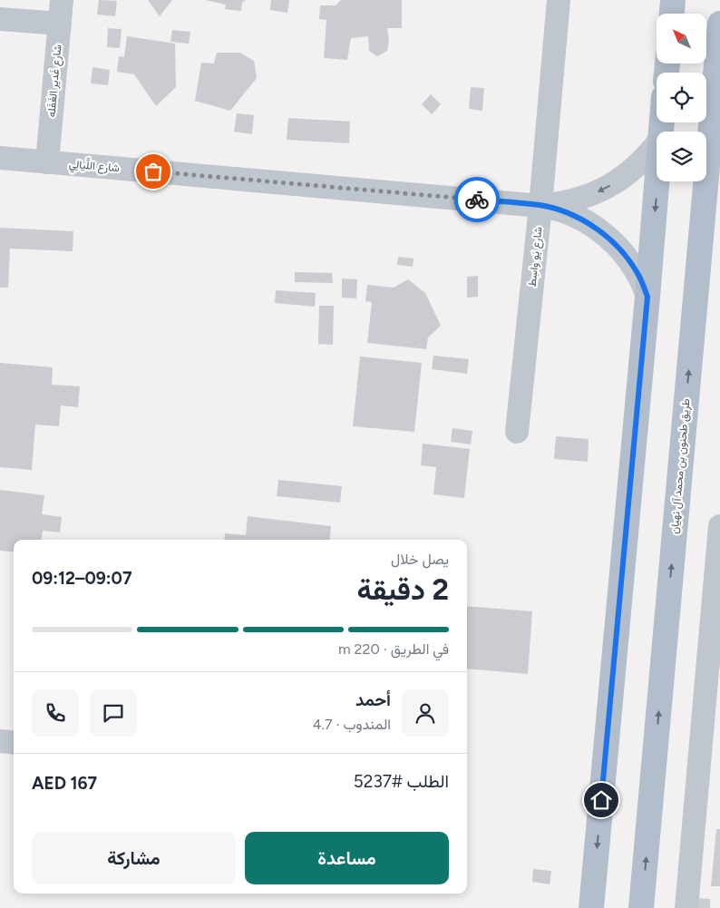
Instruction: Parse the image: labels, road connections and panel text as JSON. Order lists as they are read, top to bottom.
{
  "streets": {
    "main road": ["طريق طحنون بن محمد آل نهيان"],
    "street": ["شارع غَدير الغَفَله", "شارع اللَّيالِي", "شارع يَو واسِط"]
  },
  "crossings": [
    ["شارع غَدير الغَفَله", "شارع اللَّيالِي"],
    ["شارع اللَّيالِي", "شارع يَو واسِط"]
  ],
  "north": "top left",
  "page": {
    "heading": ["2 دقيقة", "يصل خلال", "09:07–09:12"],
    "panel": [
      "أحمد",
      "المندوب · 4.7",
      "الطلب #5237",
      "AED 167"
    ],
    "bar": "في الطريق · 220 m",
    "buttons": ["مساعدة", "مشاركة"]
  }
}
